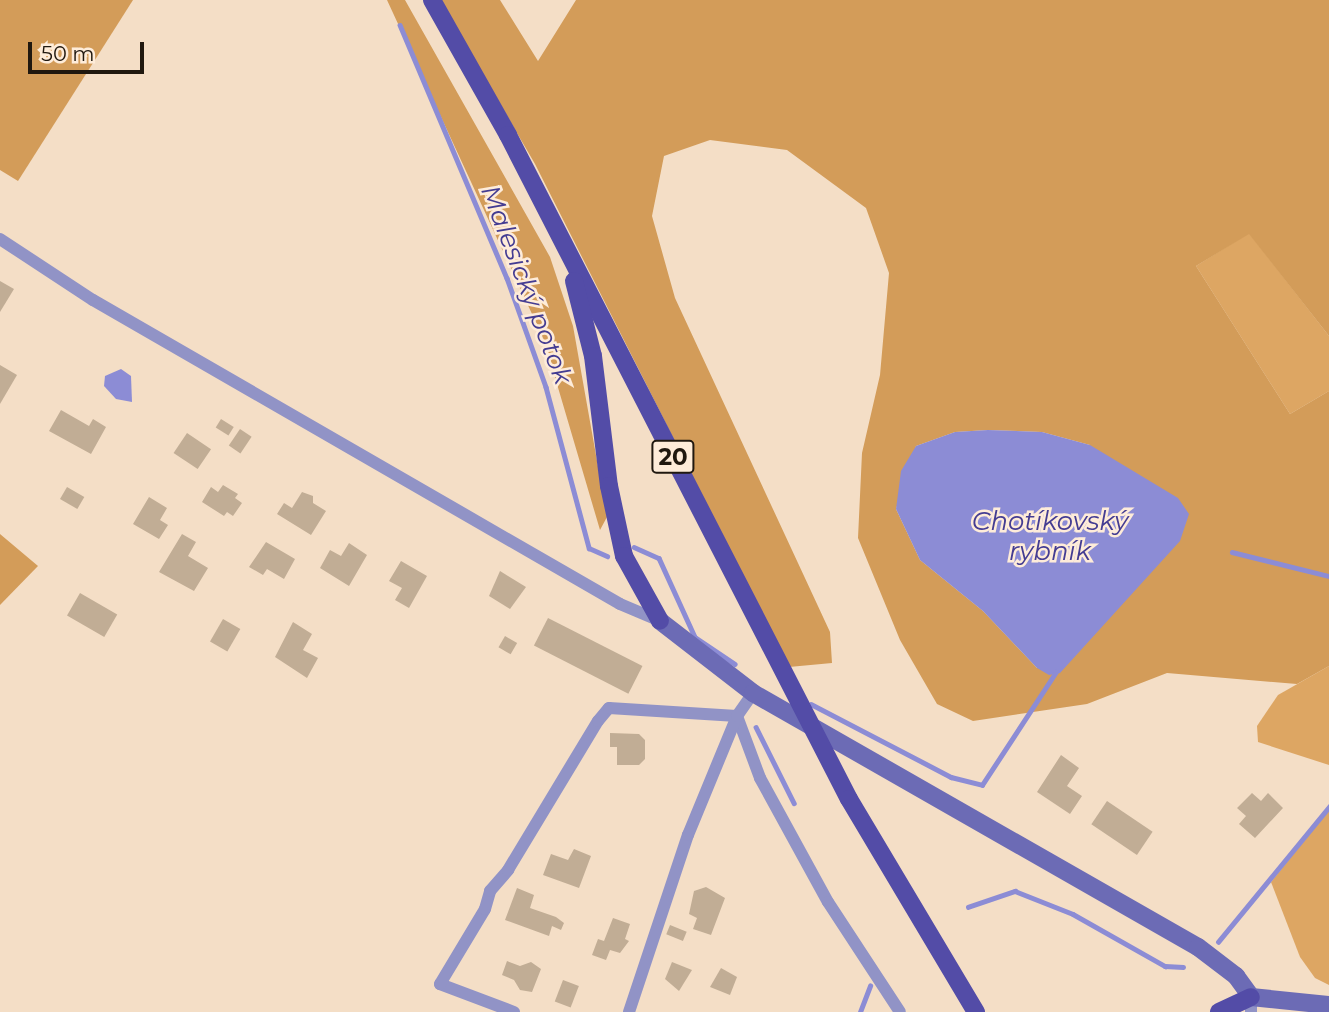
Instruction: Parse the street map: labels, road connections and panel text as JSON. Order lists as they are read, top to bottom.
{
  "streets": {
    "main road": ["20"]
  },
  "water": ["Malesický potok", "Chotíkovský rybník"],
  "scale_bar": "50 m"
}
